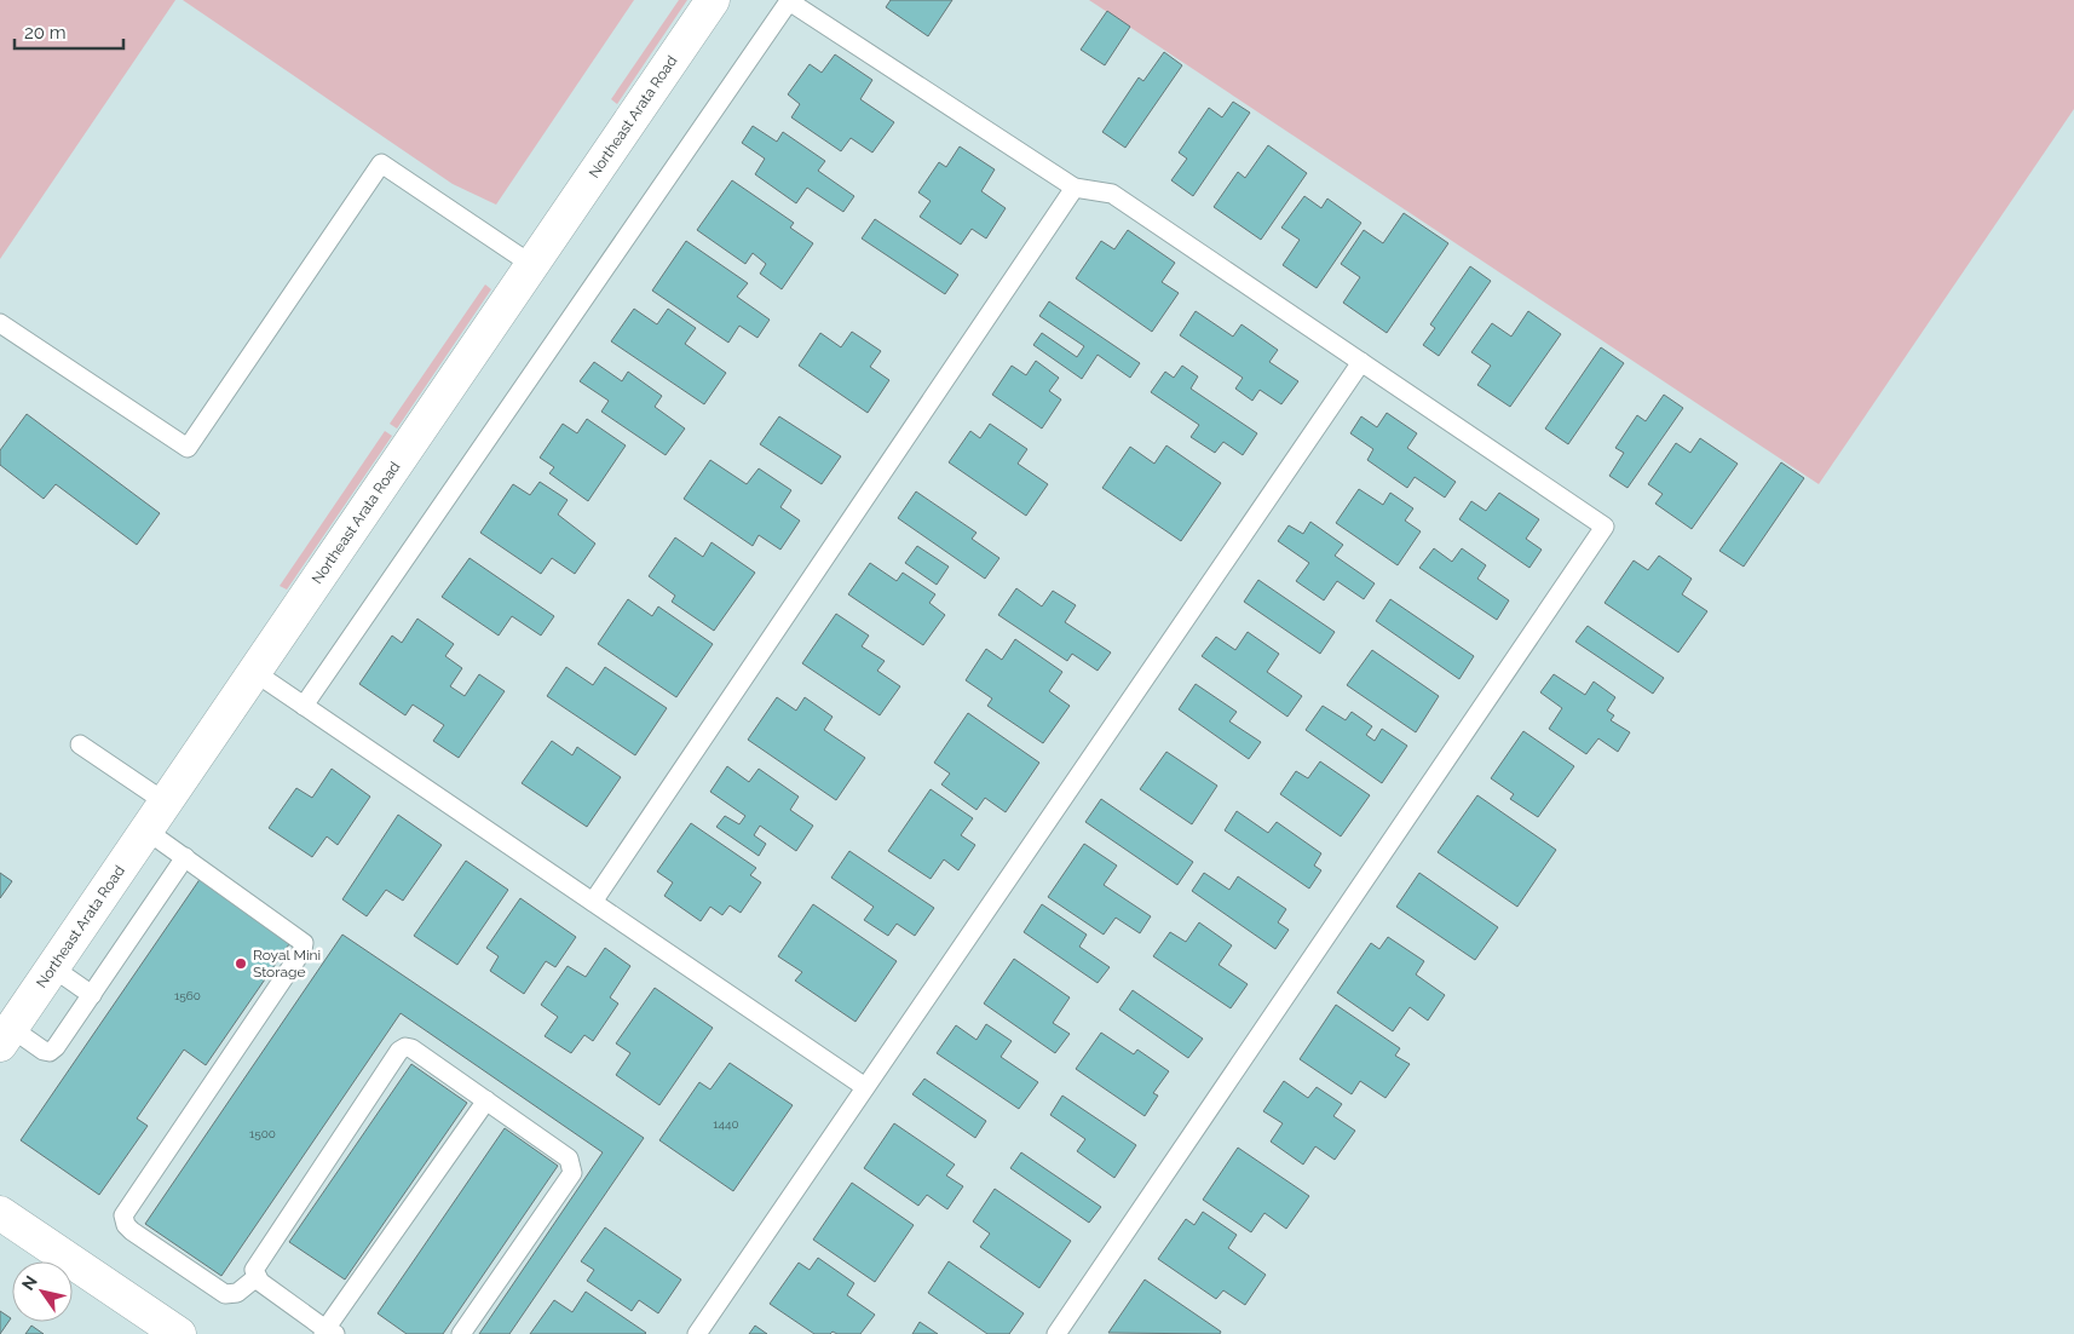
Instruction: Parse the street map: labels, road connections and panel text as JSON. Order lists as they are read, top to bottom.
{
  "streets": {
    "street": ["Northeast Arata Road"]
  },
  "places": ["Royal Mini Storage"],
  "house_numbers": ["1560", "1440", "1500"],
  "scale_bar": "20 m",
  "north": "top left"
}
